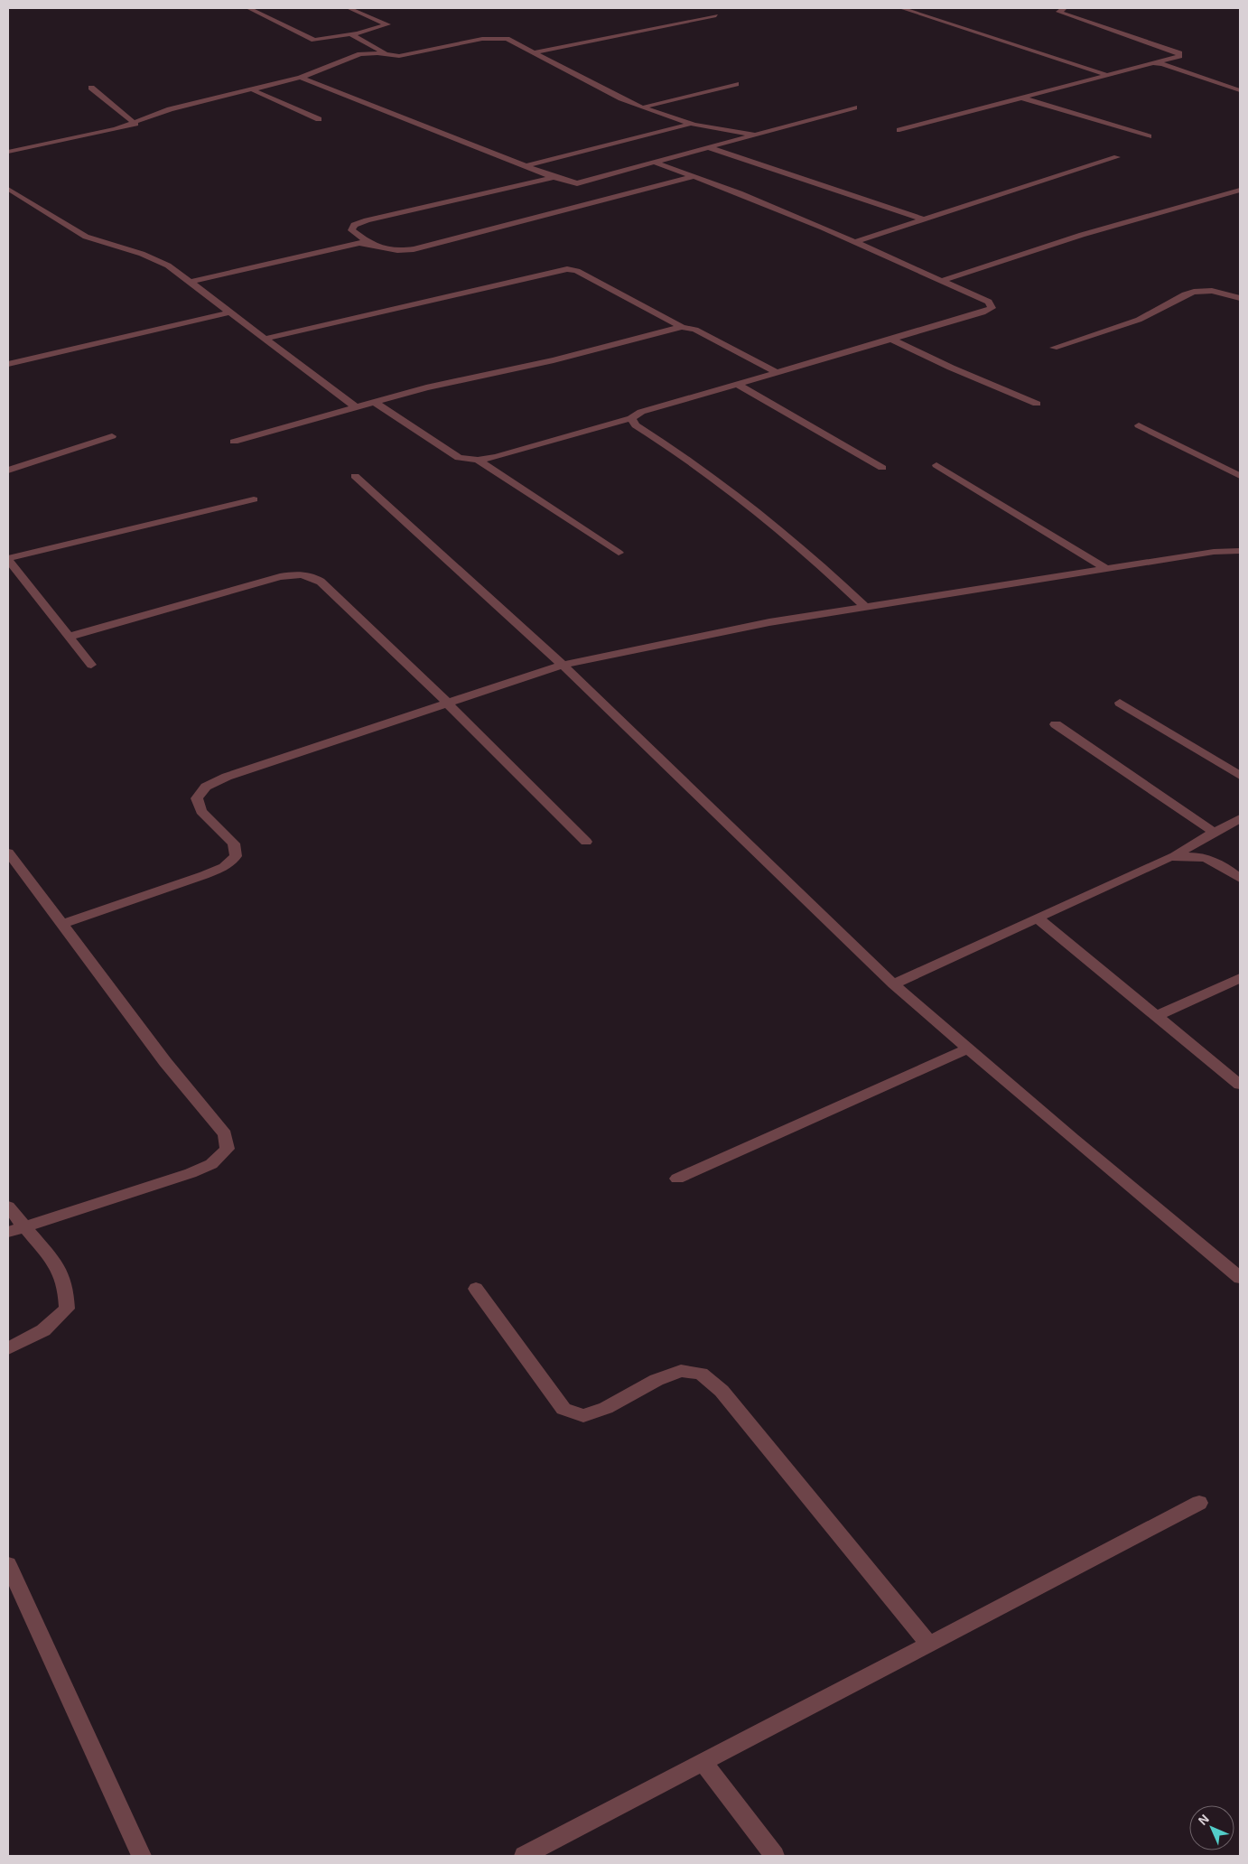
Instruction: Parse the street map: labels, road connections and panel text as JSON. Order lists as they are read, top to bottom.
{
  "north": "top left"
}
